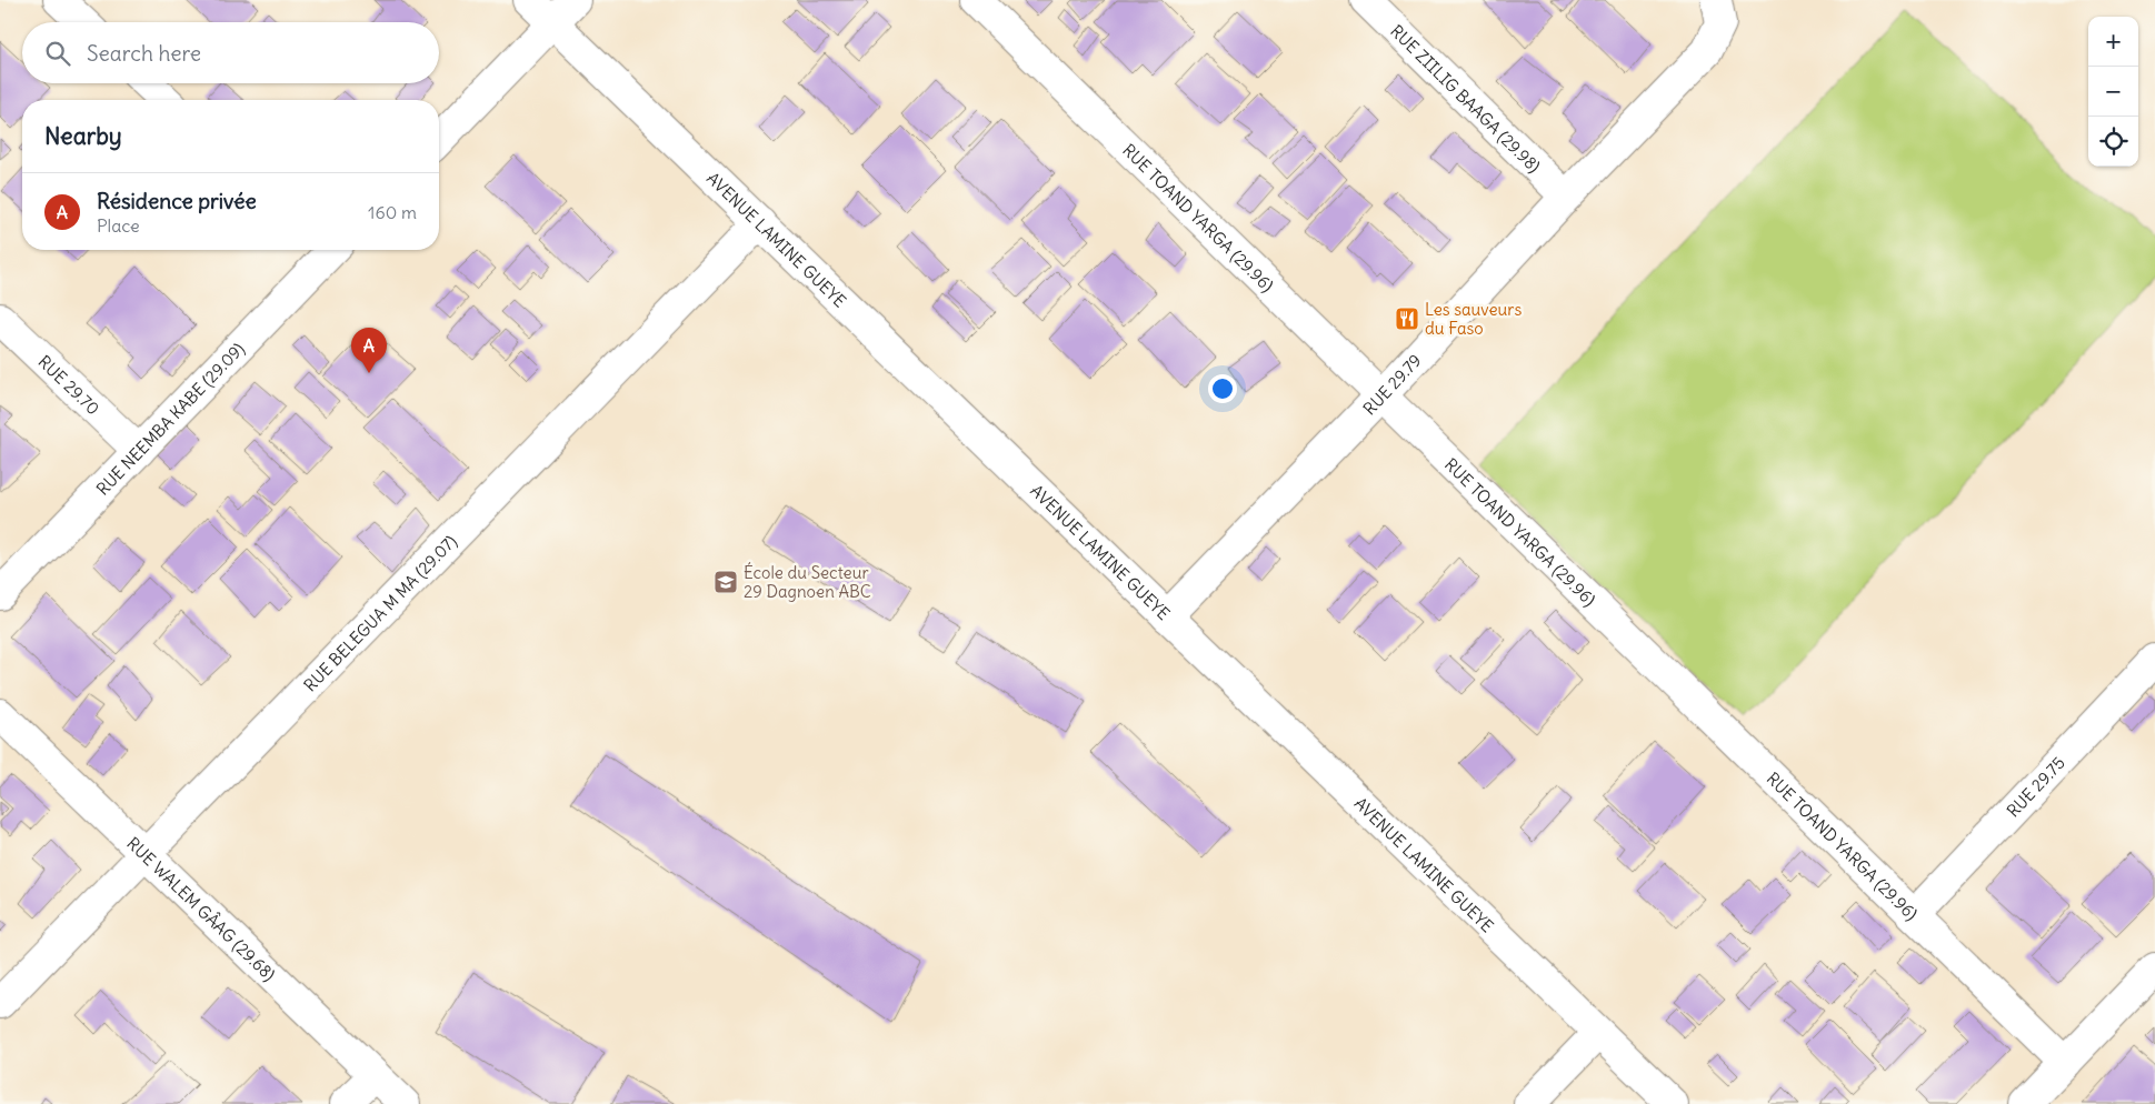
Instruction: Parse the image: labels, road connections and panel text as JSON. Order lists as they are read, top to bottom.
{
  "streets": {
    "street": [
      "RUE ZIILIG BAAGA (29.98)",
      "RUE TOAND YARGA (29.96)",
      "AVENUE LAMINE GUEYE",
      "RUE 29.70",
      "RUE 29.79",
      "RUE NEEMBA KABE (29.09)",
      "RUE BELEGUA M MA (29.07)",
      "RUE 29.75",
      "RUE WALEM GÂAG (29.68)"
    ]
  },
  "crossings": [
    ["RUE ZIILIG BAAGA (29.98)", "RUE 29.79"],
    ["RUE TOAND YARGA (29.96)", "RUE 29.79"],
    ["RUE TOAND YARGA (29.96)", "RUE 29.75"],
    ["AVENUE LAMINE GUEYE", "RUE 29.79"],
    ["AVENUE LAMINE GUEYE", "RUE BELEGUA M MA (29.07)"],
    ["RUE 29.70", "RUE NEEMBA KABE (29.09)"],
    ["RUE BELEGUA M MA (29.07)", "RUE WALEM GÂAG (29.68)"]
  ],
  "places": {
    "restaurant": ["Les sauveurs du Faso"],
    "school or university": ["École du Secteur 29 Dagnoen ABC"]
  },
  "page": {
    "map_buttons": ["+", "−"],
    "search": "Search here",
    "heading": "Nearby",
    "list": [
      {
        "mark": "A",
        "name": "Résidence privée",
        "note": "Place",
        "value": "160 m"
      }
    ],
    "pins": "A"
  }
}
